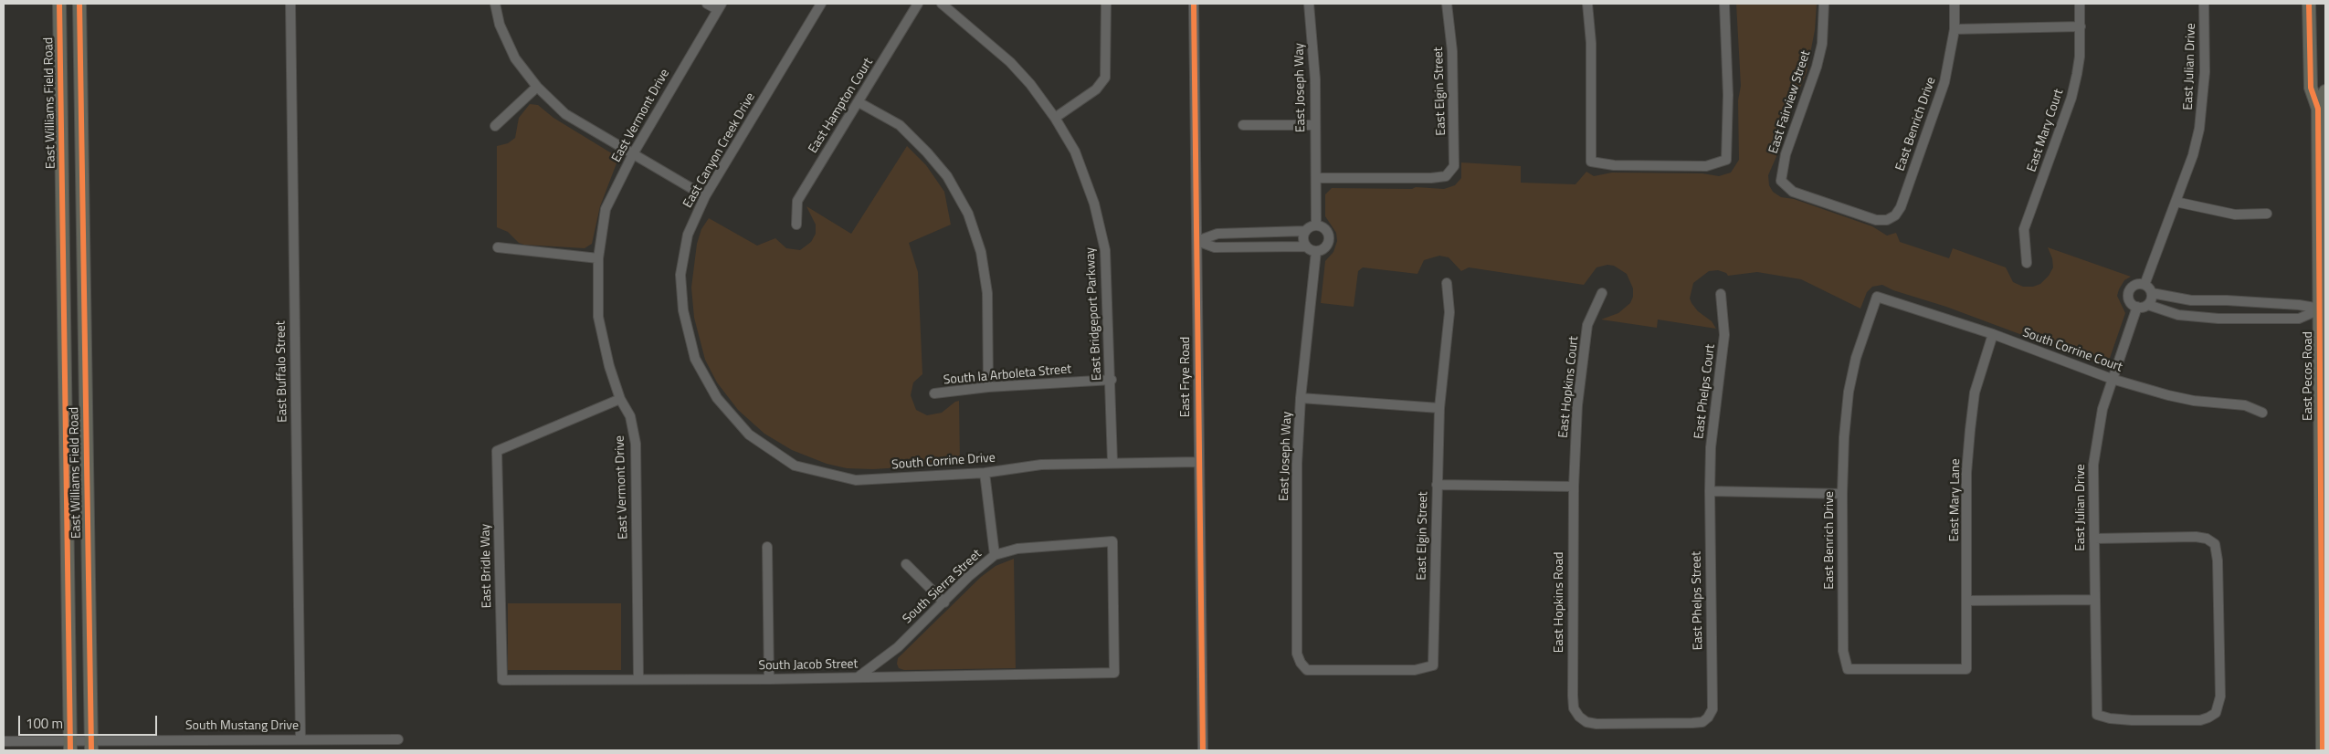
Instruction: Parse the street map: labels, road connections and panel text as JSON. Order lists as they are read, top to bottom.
{
  "streets": {
    "main road": ["East Williams Field Road", "East Pecos Road"],
    "street": [
      "East Julian Drive",
      "East Joseph Way",
      "East Elgin Street",
      "East Fairview Street",
      "East Hampton Court",
      "East Vermont Drive",
      "East Benrich Drive",
      "East Mary Court",
      "East Canyon Creek Drive",
      "East Bridgeport Parkway",
      "South Corrine Court",
      "East Buffalo Street",
      "South la Arboleta Street",
      "East Frye Road",
      "East Hopkins Court",
      "East Phelps Court",
      "South Corrine Drive",
      "East Mary Lane",
      "East Bridle Way",
      "South Sierra Street",
      "East Phelps Street",
      "East Hopkins Road",
      "South Jacob Street",
      "South Mustang Drive"
    ]
  },
  "crossings": [
    ["East Julian Drive", "South Corrine Court"],
    ["East Joseph Way", "East Elgin Street"],
    ["East Fairview Street", "East Benrich Drive"],
    ["East Williams Field Road", "South Mustang Drive"],
    ["East Vermont Drive", "East Bridle Way"],
    ["East Vermont Drive", "South Jacob Street"],
    ["East Benrich Drive", "South Corrine Court"],
    ["East Benrich Drive", "East Mary Lane"],
    ["East Canyon Creek Drive", "South Corrine Drive"],
    ["East Bridgeport Parkway", "South la Arboleta Street"],
    ["East Bridgeport Parkway", "South Corrine Drive"],
    ["South Corrine Court", "East Mary Lane"],
    ["East Buffalo Street", "South Mustang Drive"],
    ["East Frye Road", "South Corrine Drive"],
    ["East Hopkins Court", "East Hopkins Road"],
    ["East Phelps Court", "East Phelps Street"],
    ["East Bridle Way", "South Jacob Street"],
    ["South Sierra Street", "South Jacob Street"],
    ["East Phelps Street", "East Hopkins Road"]
  ],
  "scale_bar": "100 m"
}
